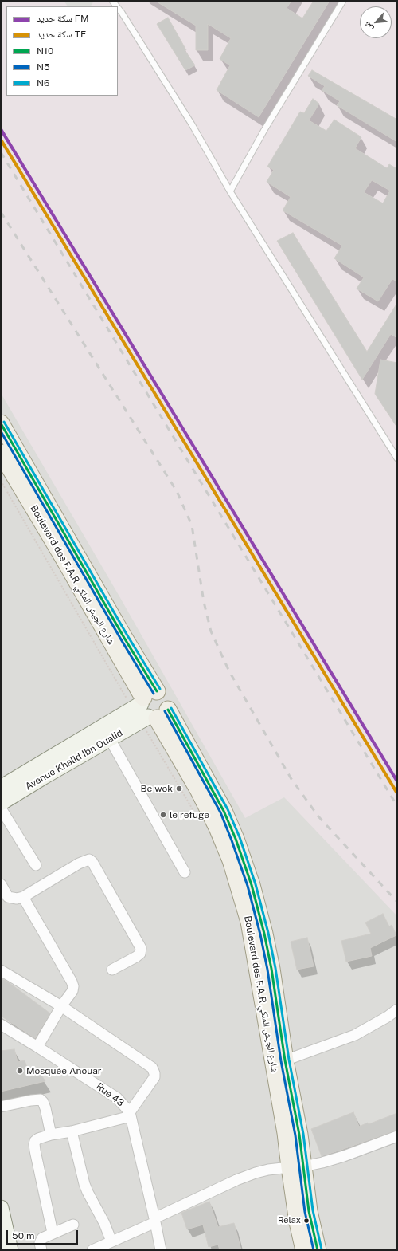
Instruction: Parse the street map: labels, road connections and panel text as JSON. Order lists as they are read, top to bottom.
{
  "streets": {
    "main road": ["Boulevard des F.A.R شارع الجيش الملكي", "Avenue Khalid Ibn Oualid"],
    "street": ["Rue 43"]
  },
  "crossings": [
    ["Boulevard des F.A.R شارع الجيش الملكي", "Avenue Khalid Ibn Oualid"]
  ],
  "places": [
    "Be wok",
    "le refuge",
    "Mosquée Anouar",
    "Relax"
  ],
  "lines": [
    "rail line FM",
    "rail line TF",
    "transit line N6",
    "transit line N10",
    "transit line N5"
  ],
  "legend": [
    "سكة حديد FM",
    "سكة حديد TF",
    "N10",
    "N5",
    "N6"
  ],
  "scale_bar": "50 m",
  "north": "bottom left"
}
